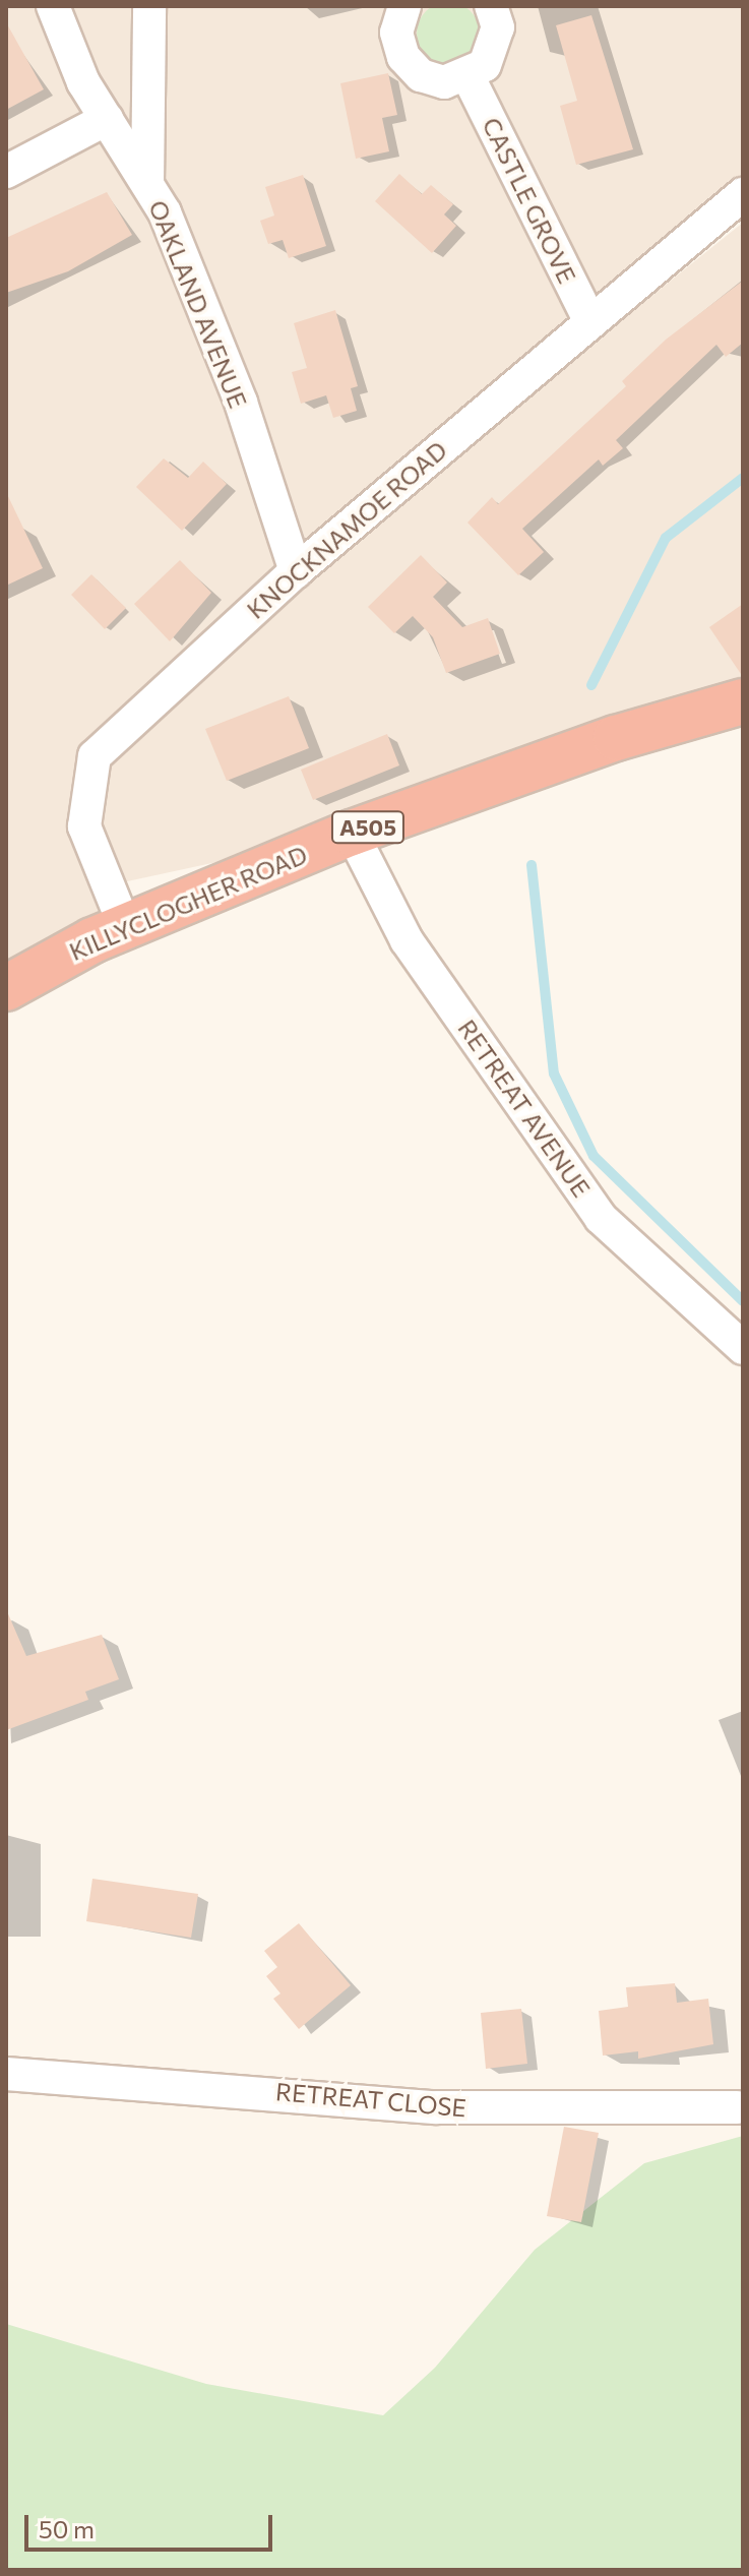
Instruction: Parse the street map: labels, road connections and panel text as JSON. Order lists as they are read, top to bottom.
{
  "streets": {
    "highway": ["A505", "KILLYCLOGHER ROAD"],
    "street": [
      "CASTLE GROVE",
      "OAKLAND AVENUE",
      "KNOCKNAMOE ROAD",
      "RETREAT AVENUE",
      "RETREAT CLOSE"
    ]
  },
  "crossings": [
    ["CASTLE GROVE", "KNOCKNAMOE ROAD"],
    ["OAKLAND AVENUE", "KNOCKNAMOE ROAD"],
    ["KNOCKNAMOE ROAD", "KILLYCLOGHER ROAD"],
    ["KILLYCLOGHER ROAD", "RETREAT AVENUE"]
  ],
  "scale_bar": "50 m"
}
